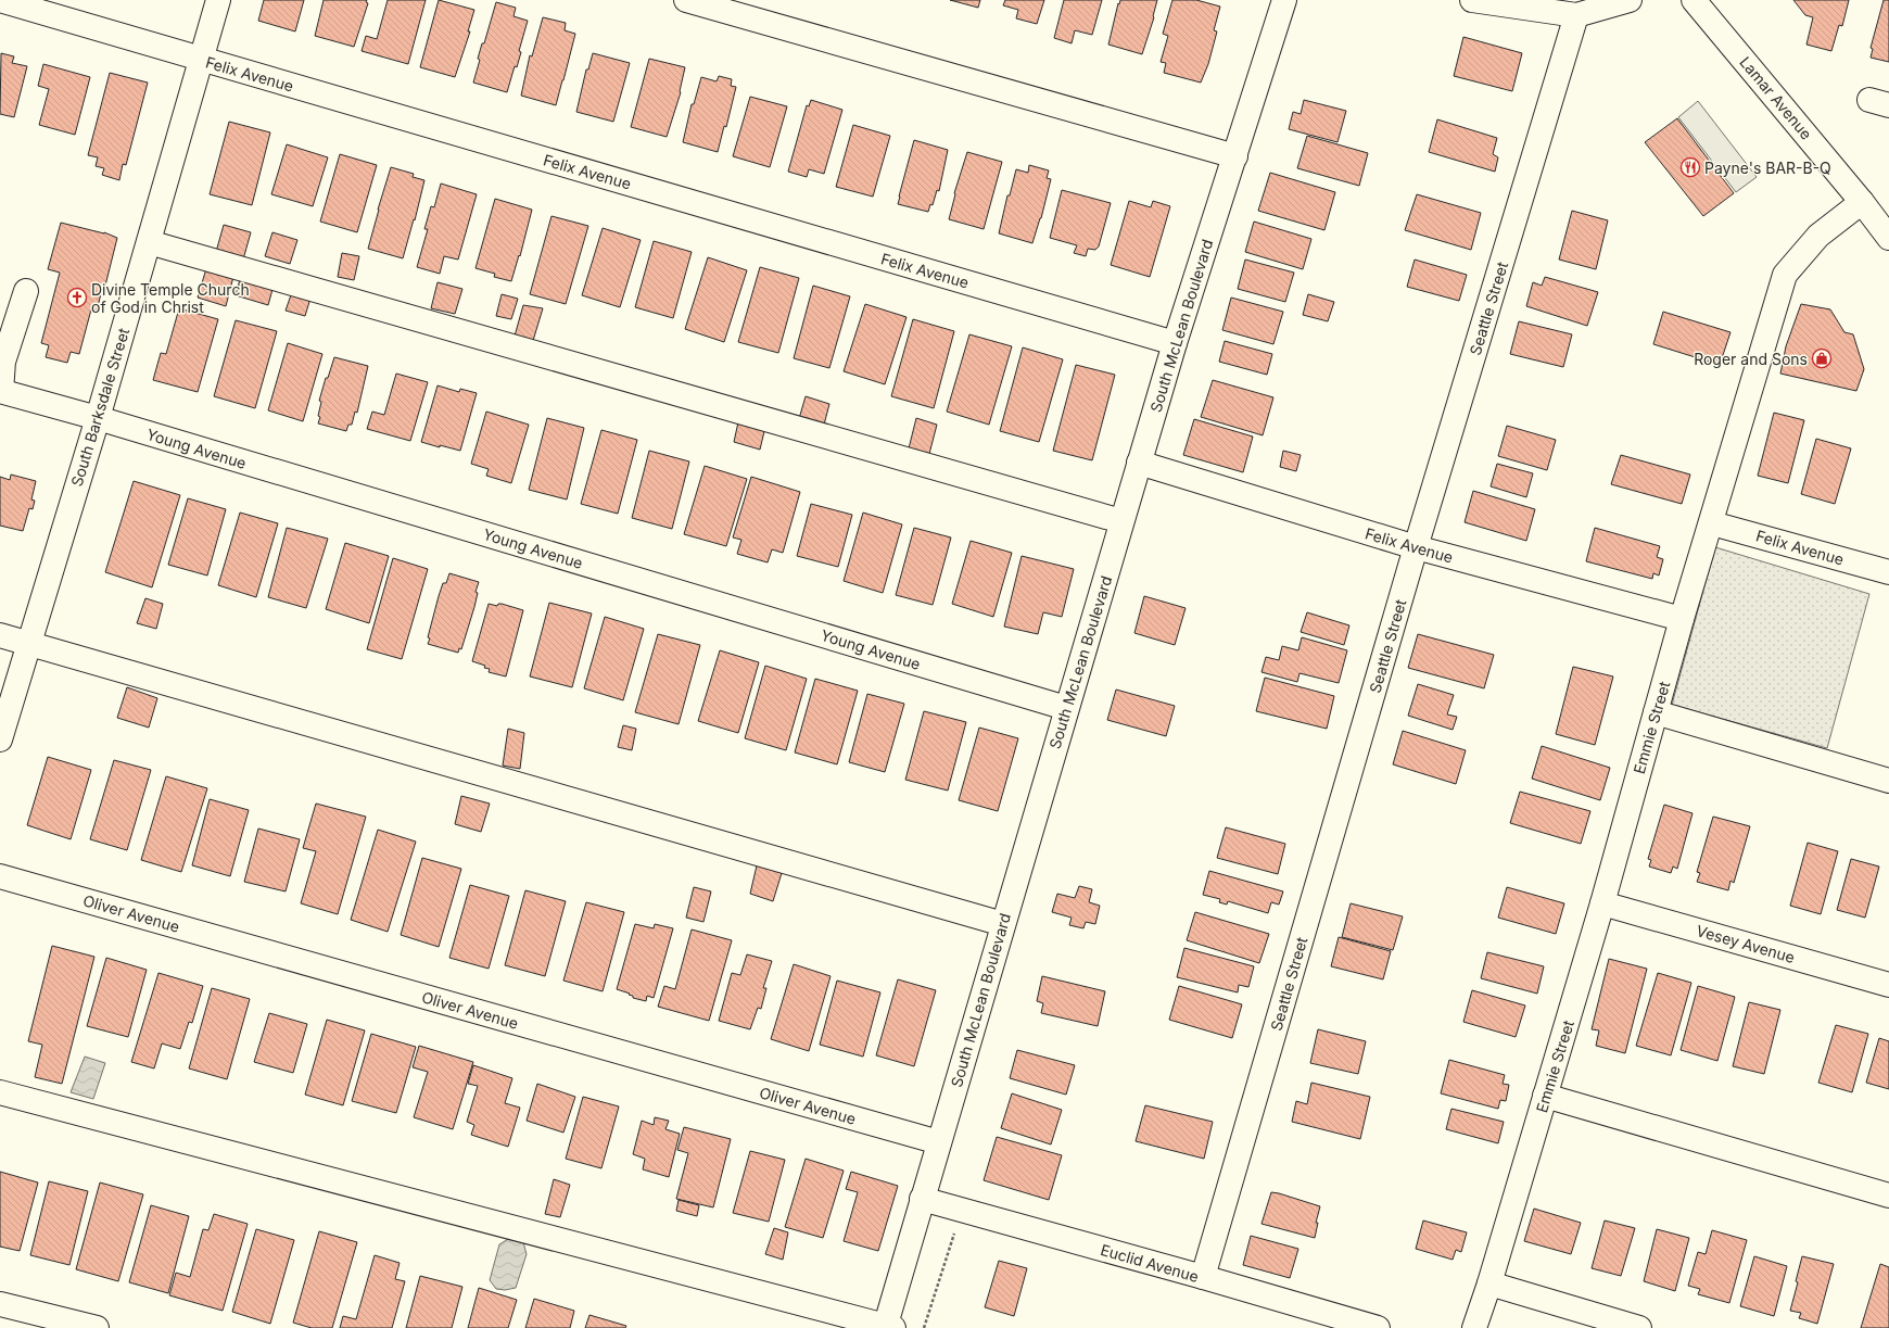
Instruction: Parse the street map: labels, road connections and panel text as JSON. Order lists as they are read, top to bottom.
{
  "streets": {
    "street": [
      "Felix Avenue",
      "Lamar Avenue",
      "Seattle Street",
      "South McLean Boulevard",
      "South Barksdale Street",
      "Young Avenue",
      "Emmie Street",
      "Oliver Avenue",
      "Vesey Avenue",
      "Euclid Avenue"
    ]
  },
  "crossings": [
    ["Felix Avenue", "Seattle Street"],
    ["Felix Avenue", "South McLean Boulevard"],
    ["Felix Avenue", "South Barksdale Street"],
    ["Felix Avenue", "Emmie Street"],
    ["Lamar Avenue", "Emmie Street"],
    ["Seattle Street", "Euclid Avenue"],
    ["South McLean Boulevard", "Young Avenue"],
    ["South McLean Boulevard", "Oliver Avenue"],
    ["South McLean Boulevard", "Euclid Avenue"],
    ["South Barksdale Street", "Young Avenue"],
    ["Emmie Street", "Vesey Avenue"]
  ],
  "places": {
    "restaurant": ["Payne's BAR-B-Q"],
    "church": ["Divine Temple Church of God in Christ"],
    "shop": ["Roger and Sons"]
  }
}
